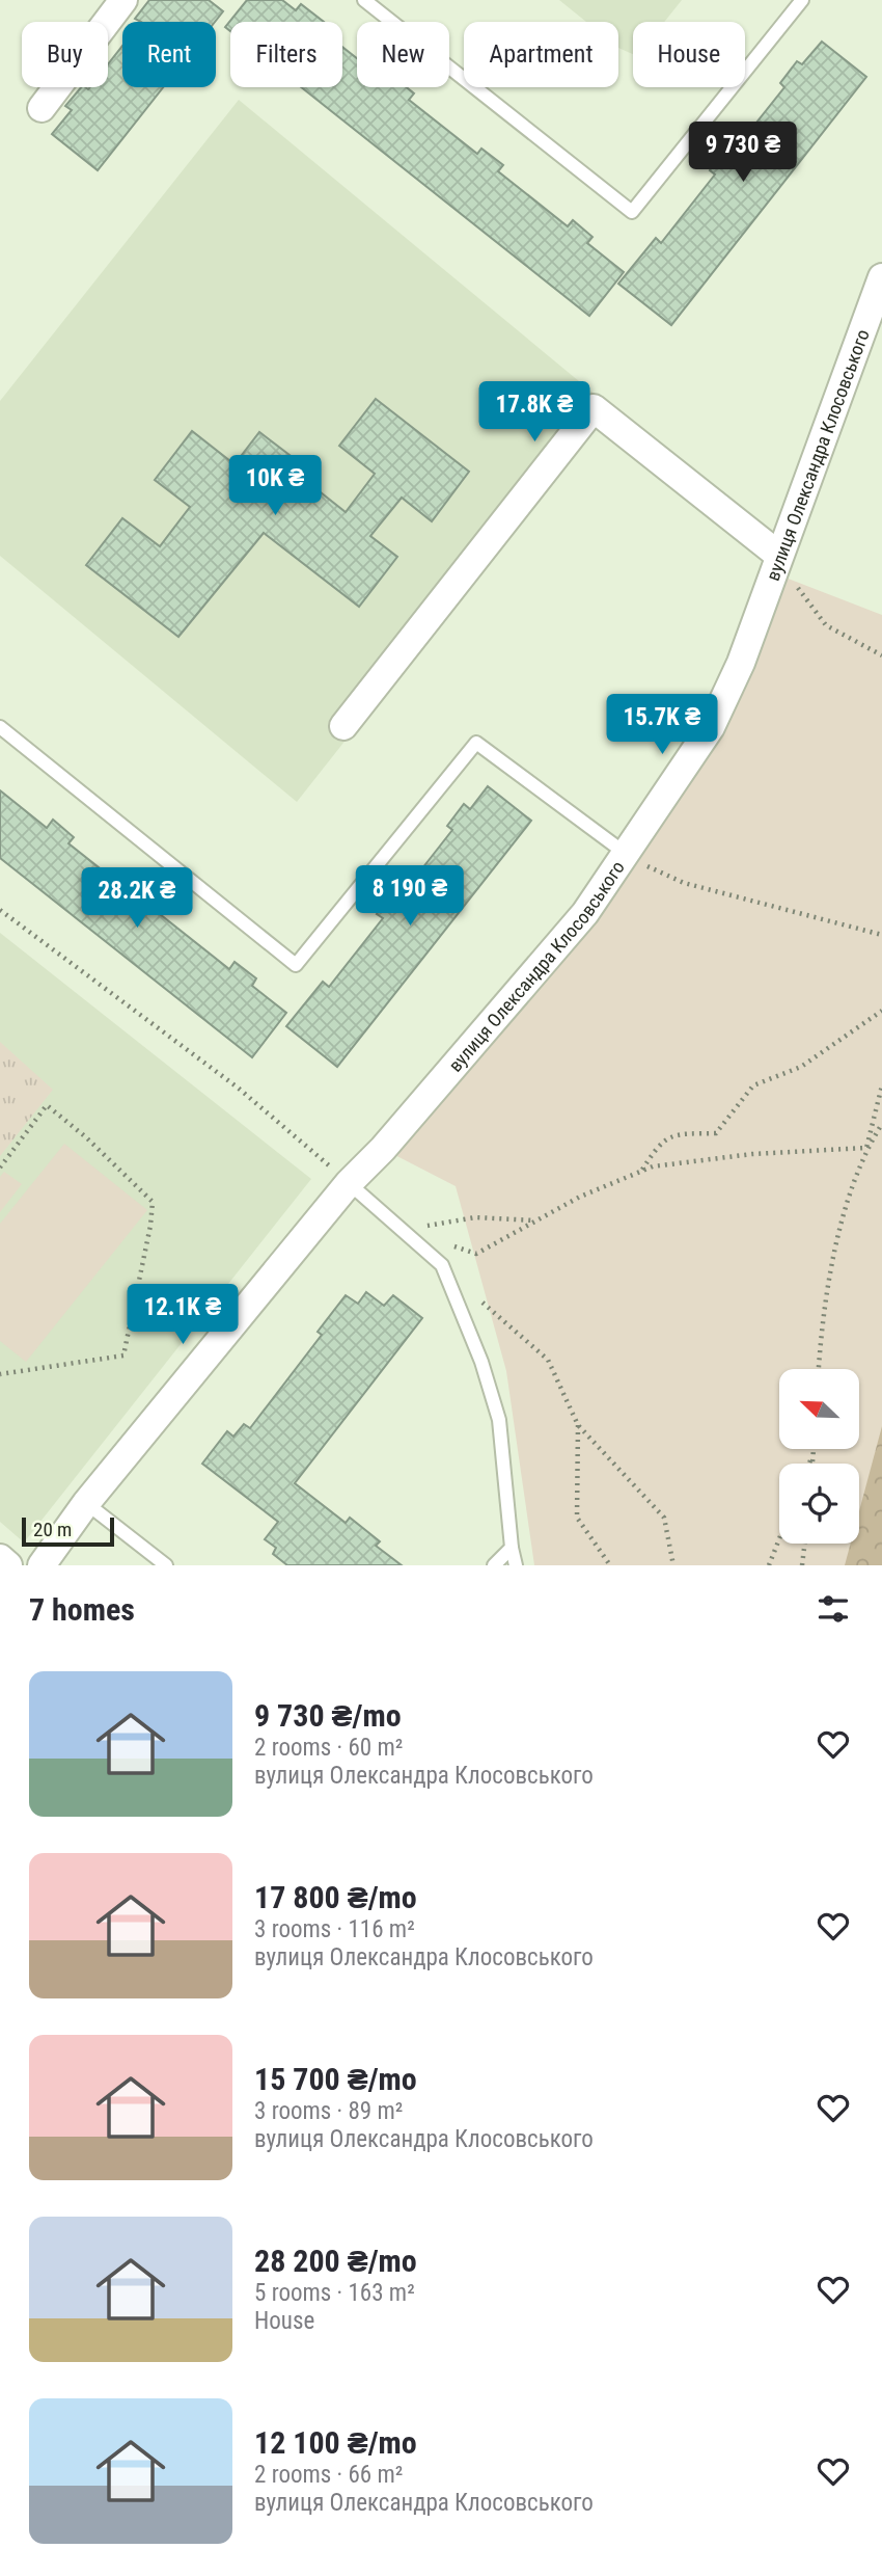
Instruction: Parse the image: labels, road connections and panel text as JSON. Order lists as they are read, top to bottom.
{
  "streets": {
    "street": ["вулиця Олександра Клосовського"]
  },
  "scale_bar": "20 m",
  "north": "top left",
  "page": {
    "chip": [
      "Buy",
      "Rent",
      "Filters",
      "New",
      "Apartment",
      "House"
    ],
    "price": [
      "9 730 ₴",
      "17.8K ₴",
      "10K ₴",
      "15.7K ₴",
      "8 190 ₴",
      "28.2K ₴",
      "12.1K ₴"
    ],
    "scale": "20 m",
    "heading": "7 homes",
    "list": [
      {
        "name": "9 730 ₴/mo",
        "note": "2 rooms · 60 m² · вулиця Олександра Клосовського"
      },
      {
        "name": "17 800 ₴/mo",
        "note": "3 rooms · 116 m² · вулиця Олександра Клосовського"
      },
      {
        "name": "15 700 ₴/mo",
        "note": "3 rooms · 89 m² · вулиця Олександра Клосовського"
      },
      {
        "name": "28 200 ₴/mo",
        "note": "5 rooms · 163 m² · House"
      },
      {
        "name": "12 100 ₴/mo",
        "note": "2 rooms · 66 m² · вулиця Олександра Клосовського"
      }
    ]
  }
}
